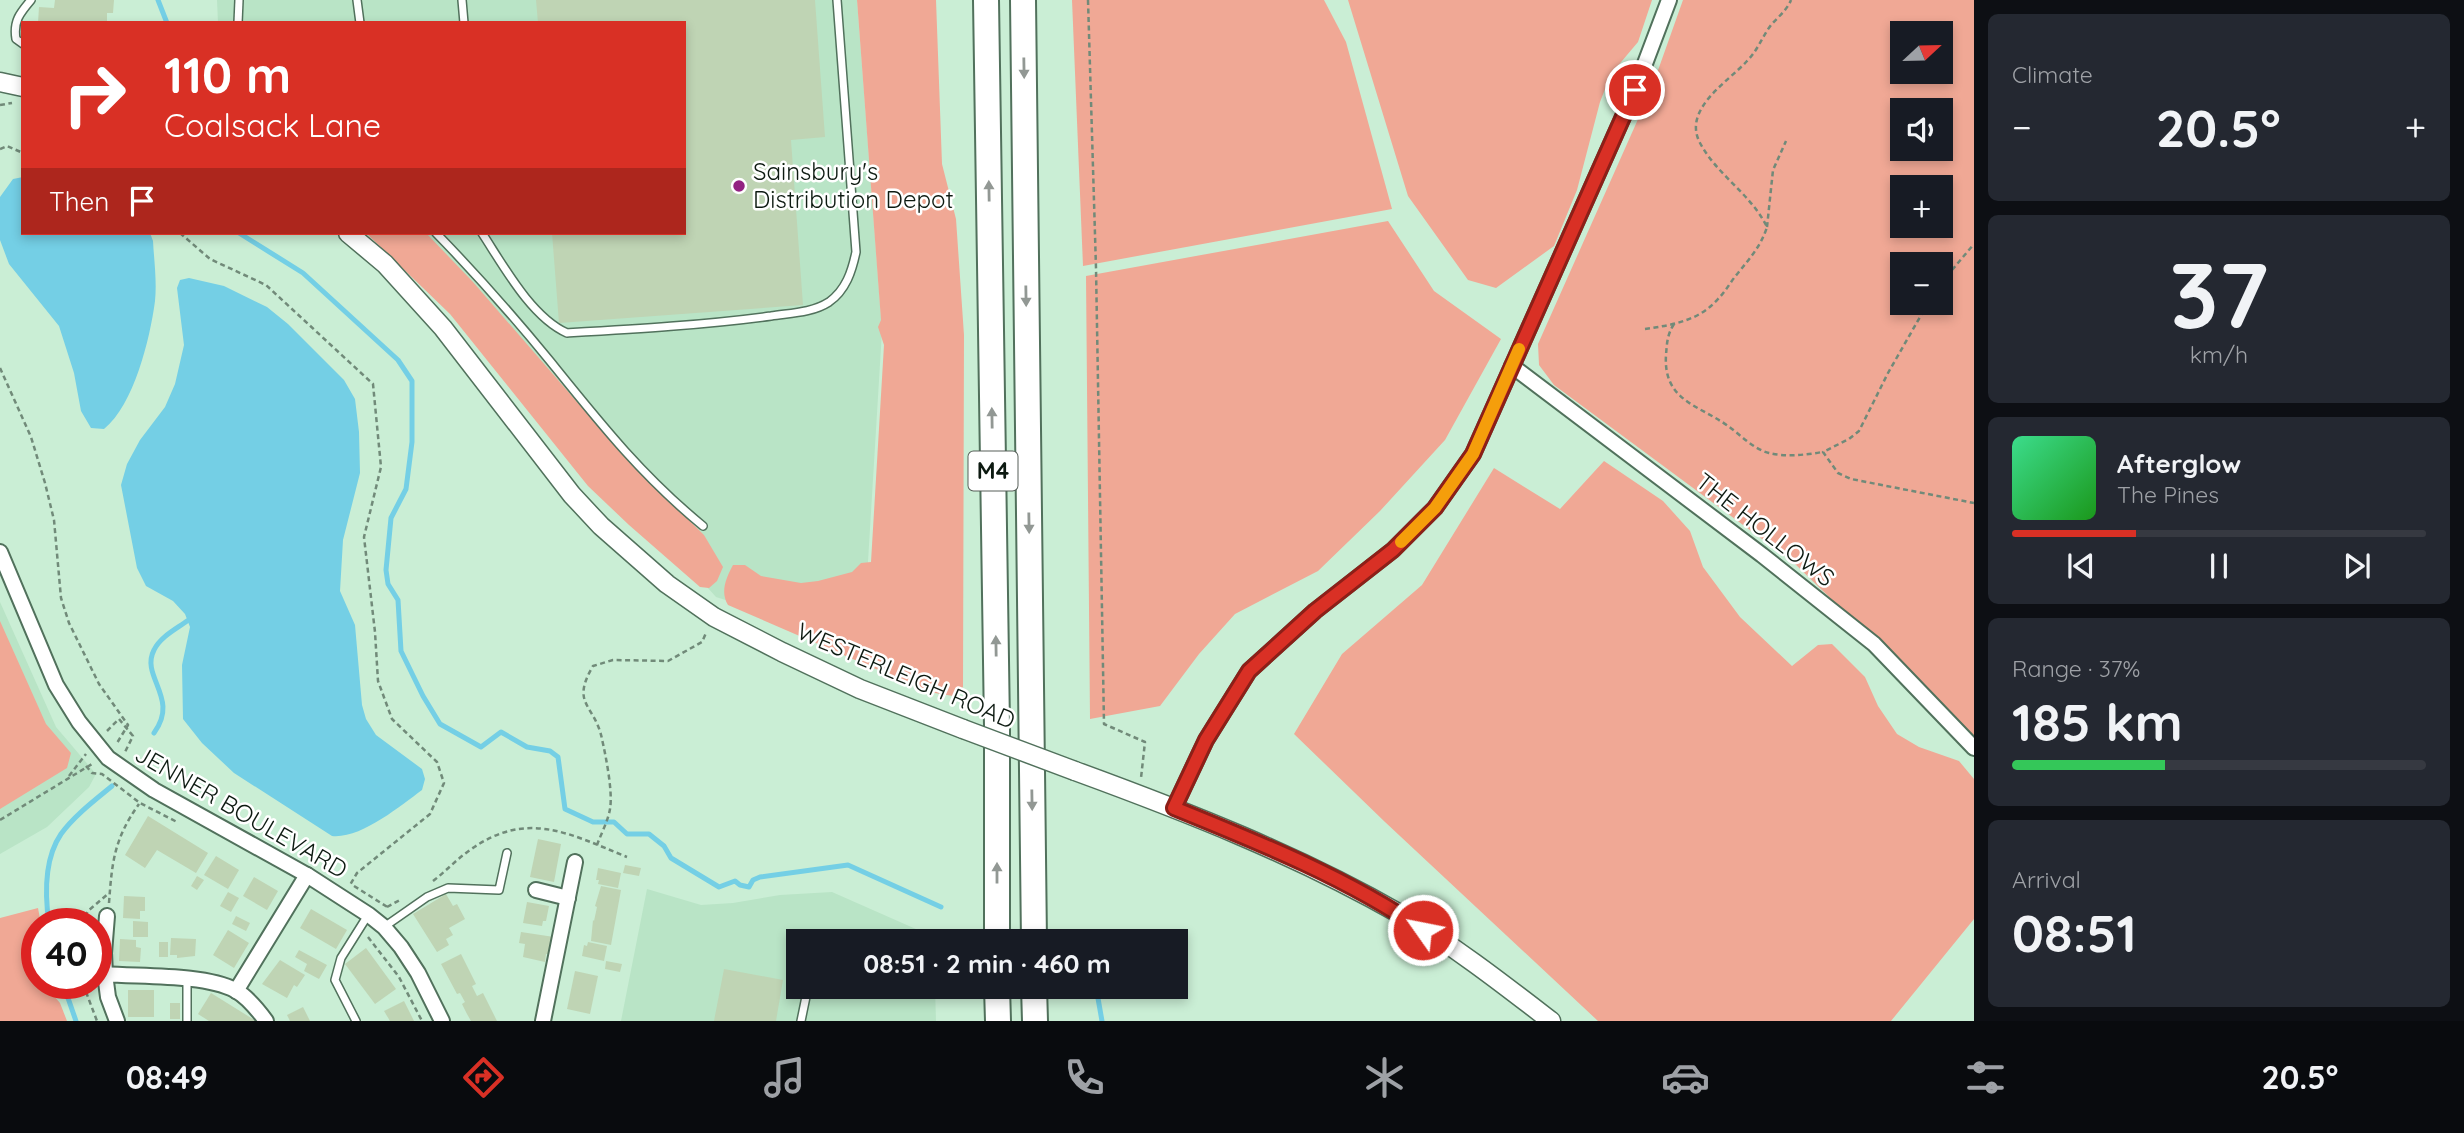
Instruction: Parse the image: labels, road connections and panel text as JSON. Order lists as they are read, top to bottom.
{
  "streets": {
    "highway": ["M4"],
    "street": ["THE HOLLOWS", "WESTERLEIGH ROAD", "JENNER BOULEVARD"]
  },
  "places": ["Sainsbury's Distribution Depot"],
  "north": "right",
  "page": {
    "tile": [
      "Climate",
      ["37", "km/h"],
      ["Range · 37%", "185 km"],
      ["Arrival", "08:51"]
    ],
    "map_buttons": ["+", "−"],
    "turn": ["110 m", "Coalsack Lane"],
    "heat": ["−", "20.5°", "+"],
    "then": "Then",
    "song": ["Afterglow", "The Pines"],
    "limit": "40",
    "trip": "08:51 · 2 min · 460 m",
    "tabs": ["08:49", "20.5°"]
  }
}
